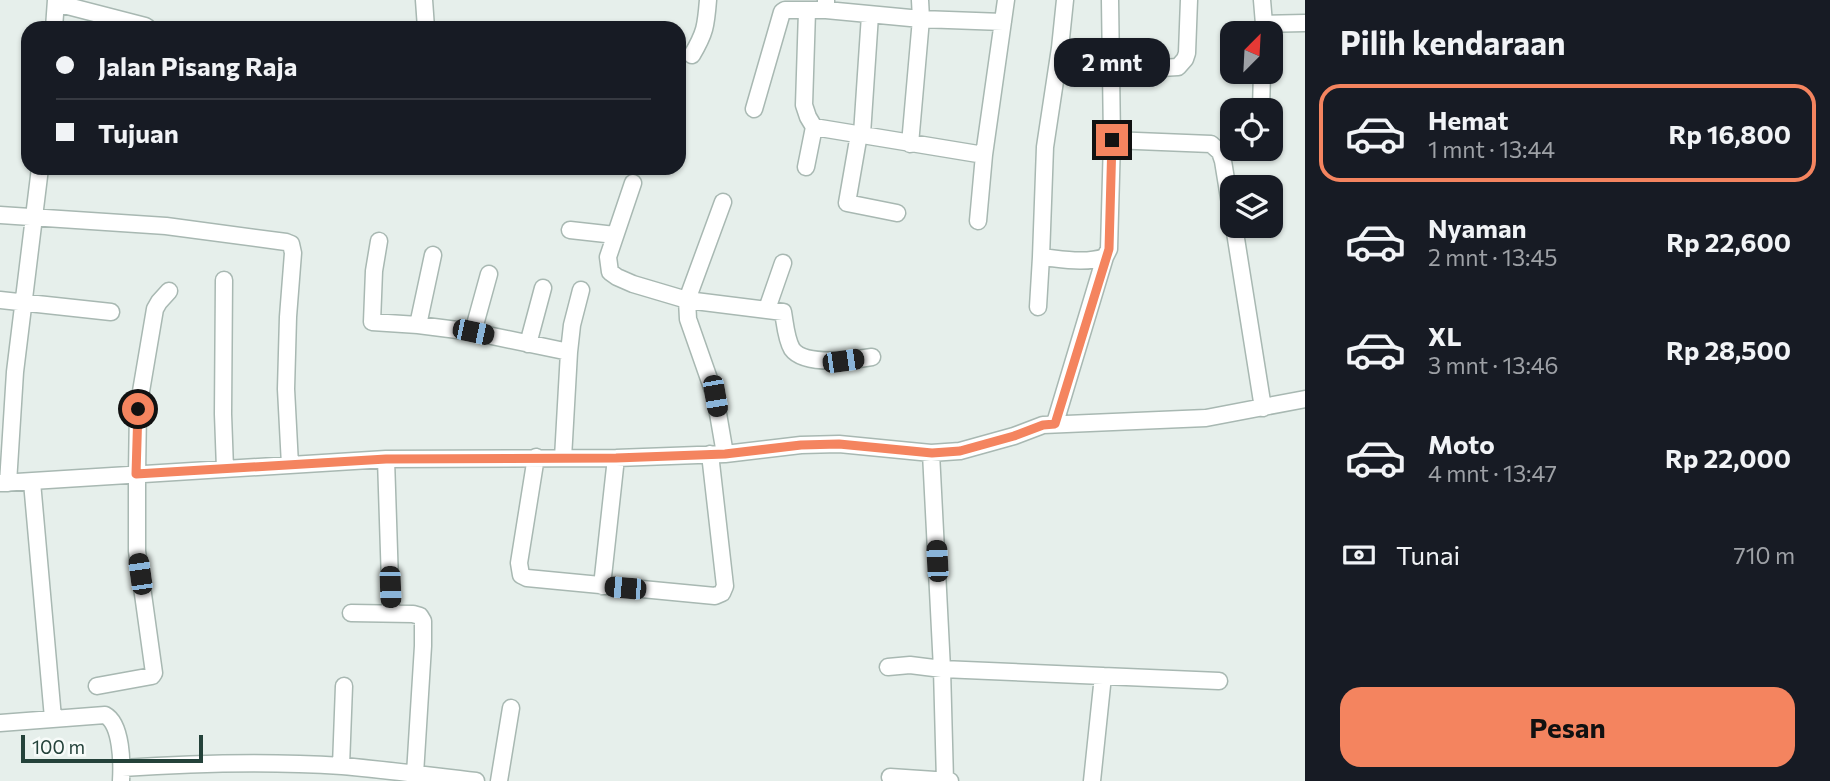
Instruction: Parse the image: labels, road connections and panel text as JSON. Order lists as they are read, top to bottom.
{
  "scale_bar": "100 m",
  "north": "top right",
  "page": {
    "heading": "Pilih kendaraan",
    "banner": ["Jalan Pisang Raja", "Tujuan"],
    "bubble": "2 mnt",
    "list": [
      {
        "name": "Hemat",
        "note": "1 mnt · 13:44",
        "value": "Rp 16,800"
      },
      {
        "name": "Nyaman",
        "note": "2 mnt · 13:45",
        "value": "Rp 22,600"
      },
      {
        "name": "XL",
        "note": "3 mnt · 13:46",
        "value": "Rp 28,500"
      },
      {
        "name": "Moto",
        "note": "4 mnt · 13:47",
        "value": "Rp 22,000"
      }
    ],
    "pay": ["Tunai", "710 m"],
    "buttons": "Pesan",
    "scale": "100 m"
  }
}
